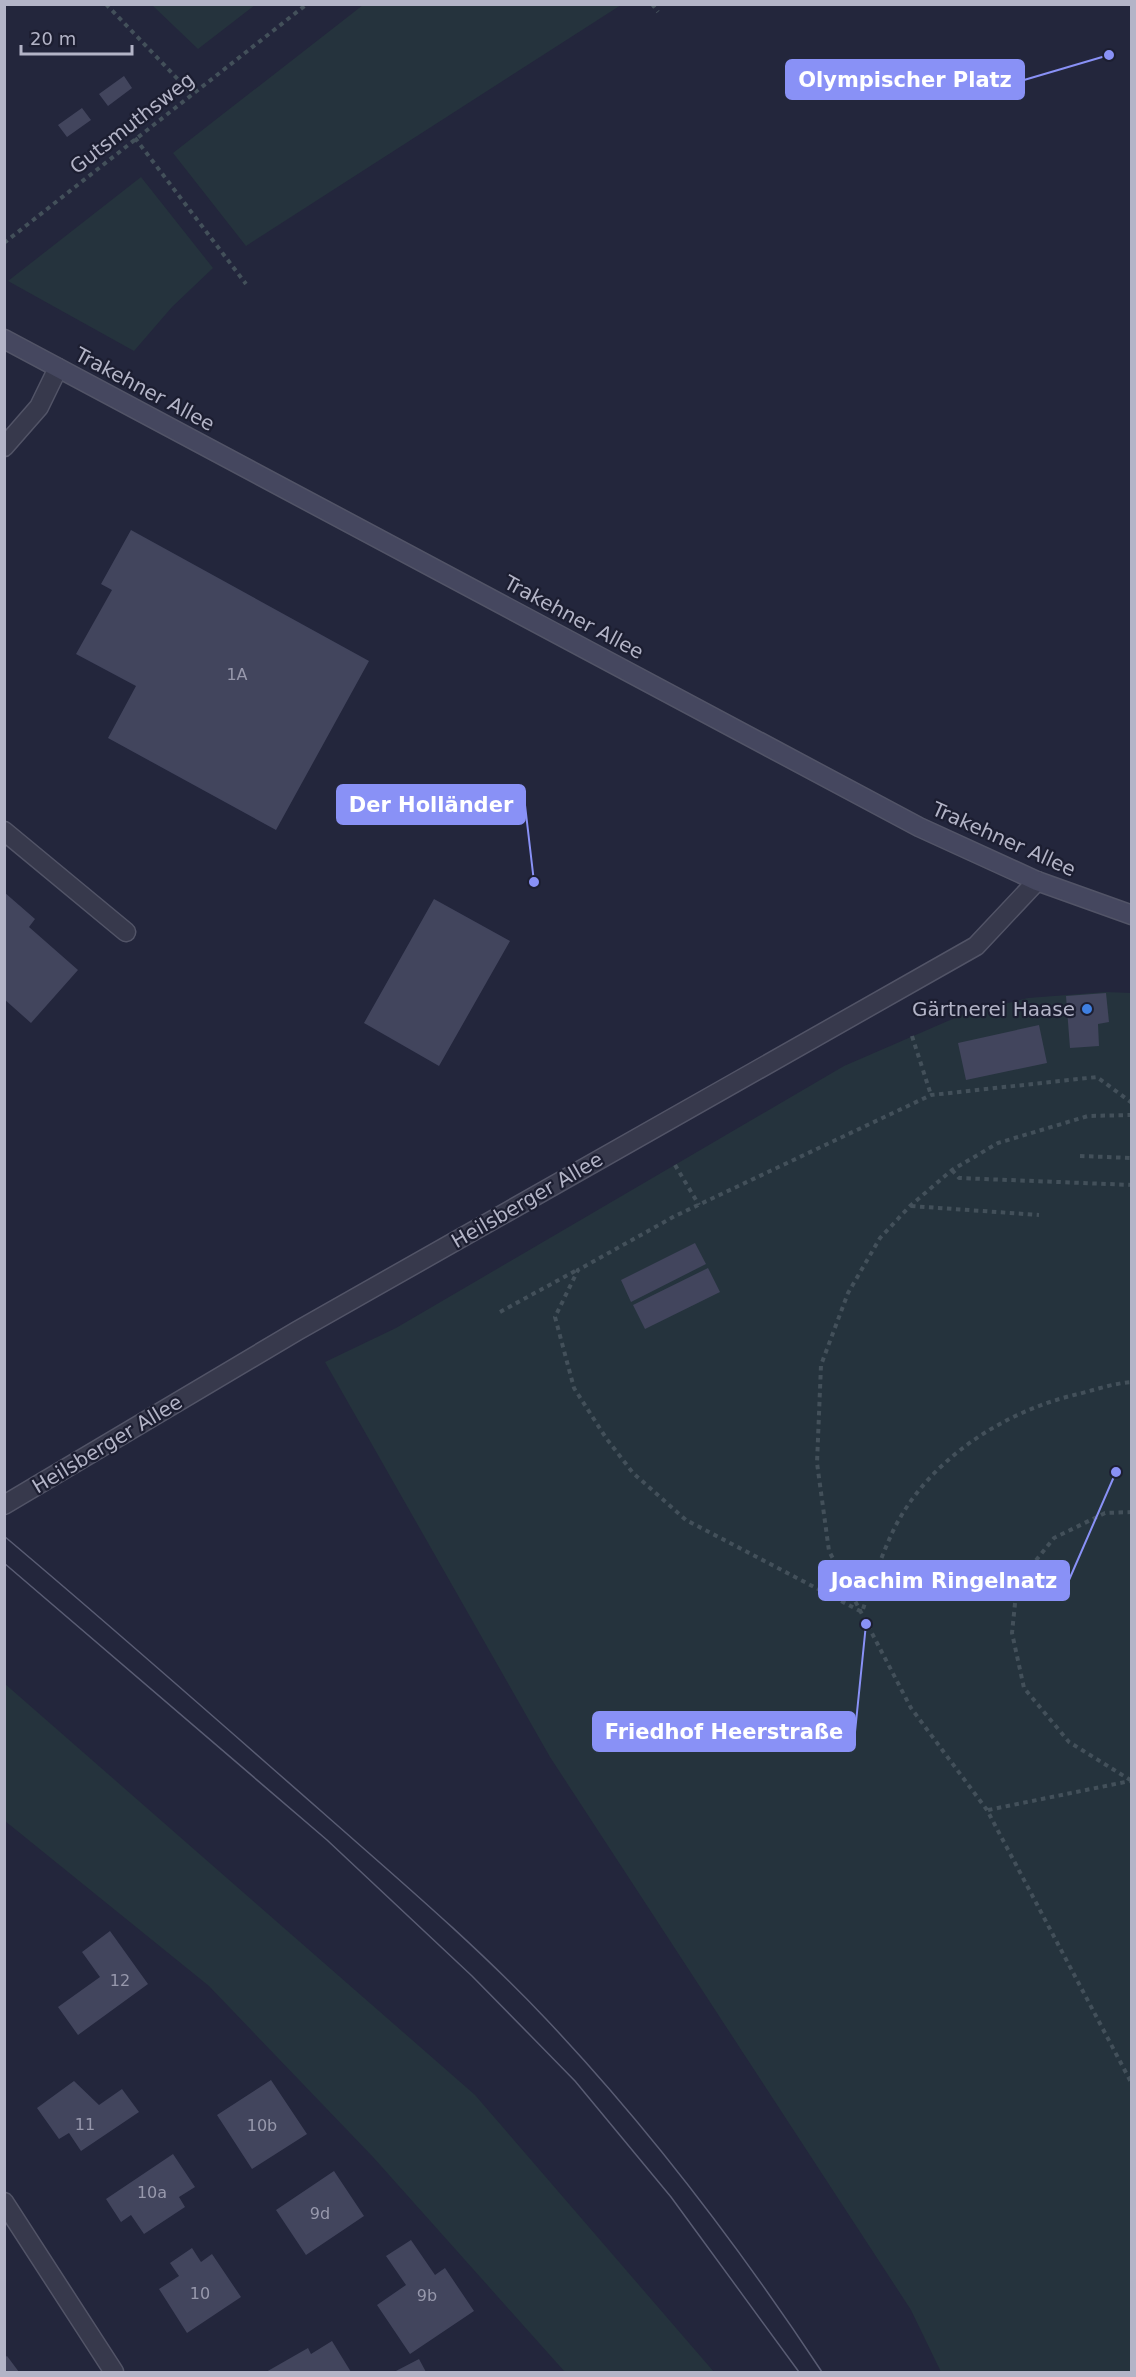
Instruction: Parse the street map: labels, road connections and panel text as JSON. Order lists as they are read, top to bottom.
{
  "streets": {
    "main road": ["Trakehner Allee"],
    "street": ["Heilsberger Allee"],
    "path": ["Gutsmuthsweg"]
  },
  "crossings": [
    ["Trakehner Allee", "Heilsberger Allee"]
  ],
  "places": [
    "Olympischer Platz",
    "Der Holländer",
    "Gärtnerei Haase",
    "Joachim Ringelnatz",
    "Friedhof Heerstraße"
  ],
  "house_numbers": [
    "1A",
    "12",
    "11",
    "10b",
    "10a",
    "9d",
    "10",
    "9b"
  ],
  "scale_bar": "20 m"
}
